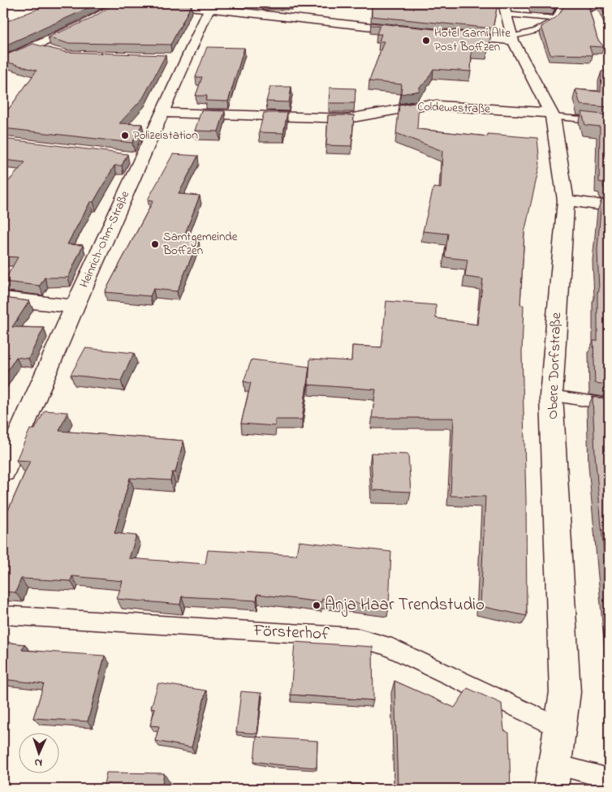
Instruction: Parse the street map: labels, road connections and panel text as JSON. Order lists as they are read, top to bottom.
{
  "streets": {
    "street": ["Coldewestraße", "Heinrich-Ohm-Straße", "Obere Dorfstraße"],
    "lane": ["Försterhof"]
  },
  "crossings": [
    ["Coldewestraße", "Heinrich-Ohm-Straße"],
    ["Coldewestraße", "Obere Dorfstraße"],
    ["Obere Dorfstraße", "Försterhof"]
  ],
  "places": [
    "Hotel Garni Alte Post Boffzen",
    "Polizeistation",
    "Samtgemeinde Boffzen",
    "Anja Haar Trendstudio"
  ],
  "north": "bottom"
}
